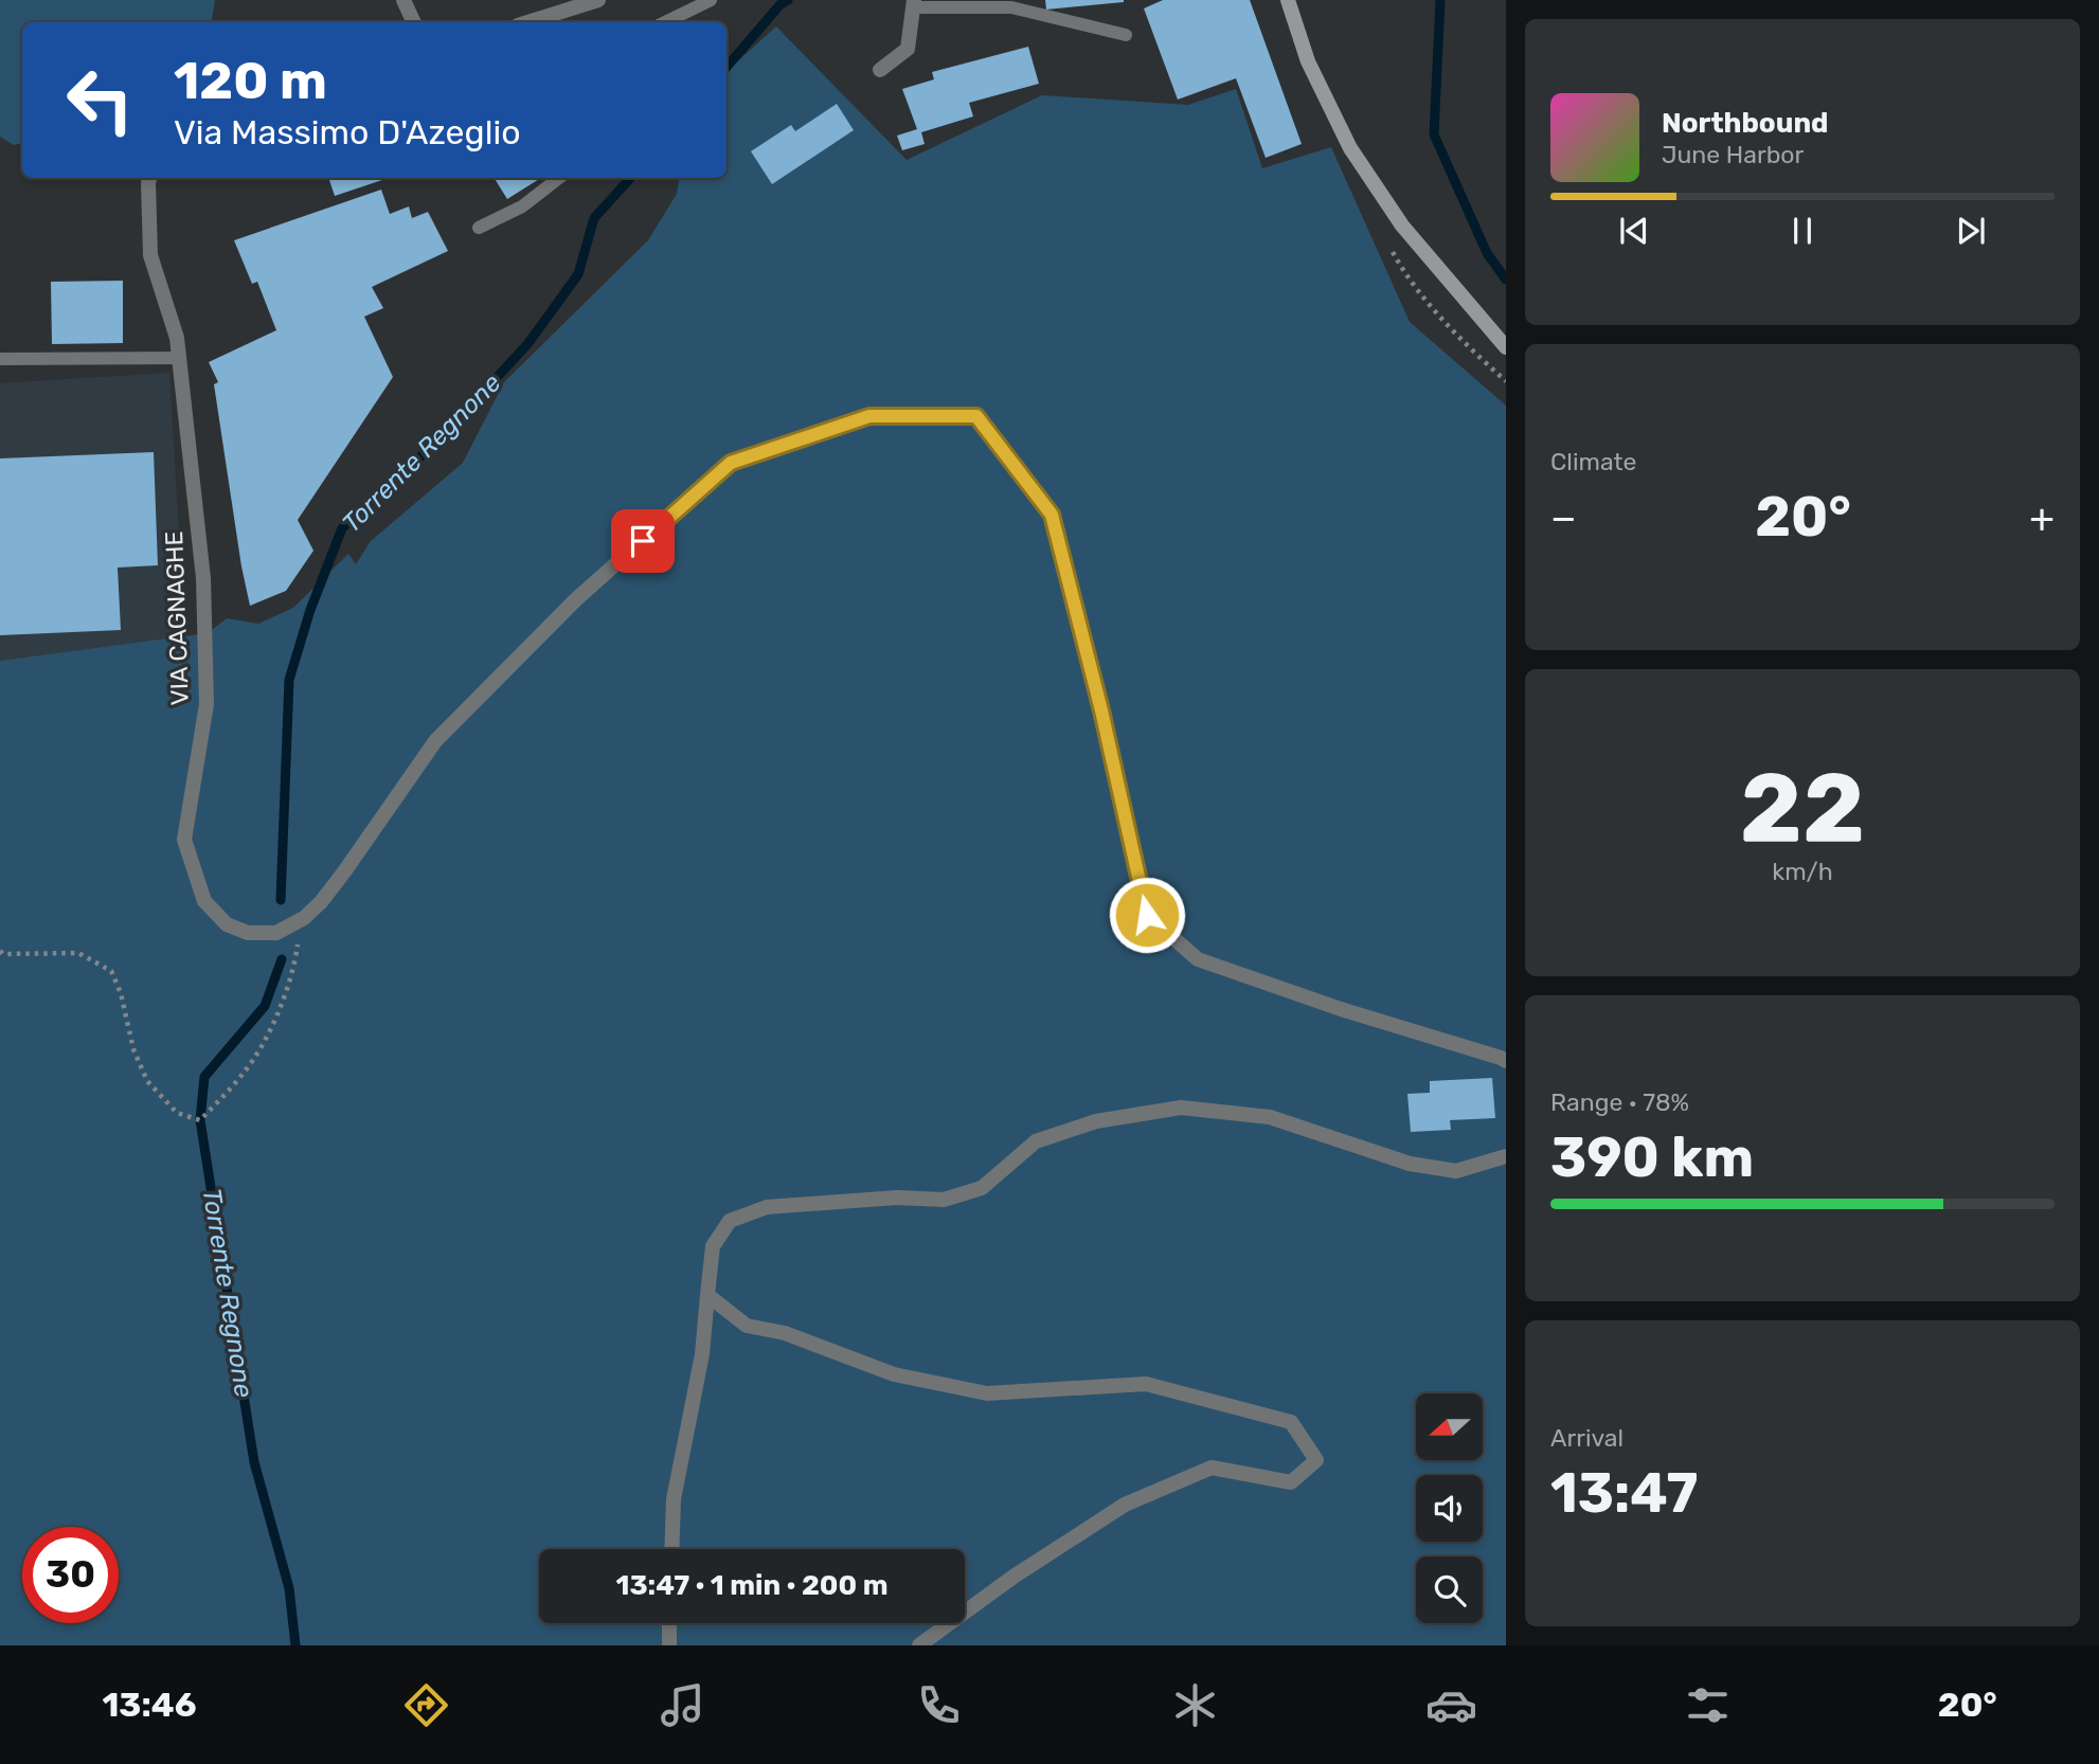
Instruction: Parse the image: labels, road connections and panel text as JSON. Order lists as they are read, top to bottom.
{
  "streets": {
    "street": ["VIA CAGNAGHE"]
  },
  "water": ["Torrente Regnone"],
  "north": "left",
  "page": {
    "turn": ["120 m", "Via Massimo D'Azeglio"],
    "song": ["Northbound", "June Harbor"],
    "tile": [
      "Climate",
      ["22", "km/h"],
      ["Range · 78%", "390 km"],
      ["Arrival", "13:47"]
    ],
    "heat": ["−", "20°", "+"],
    "limit": "30",
    "trip": "13:47 · 1 min · 200 m",
    "tabs": ["13:46", "20°"]
  }
}
